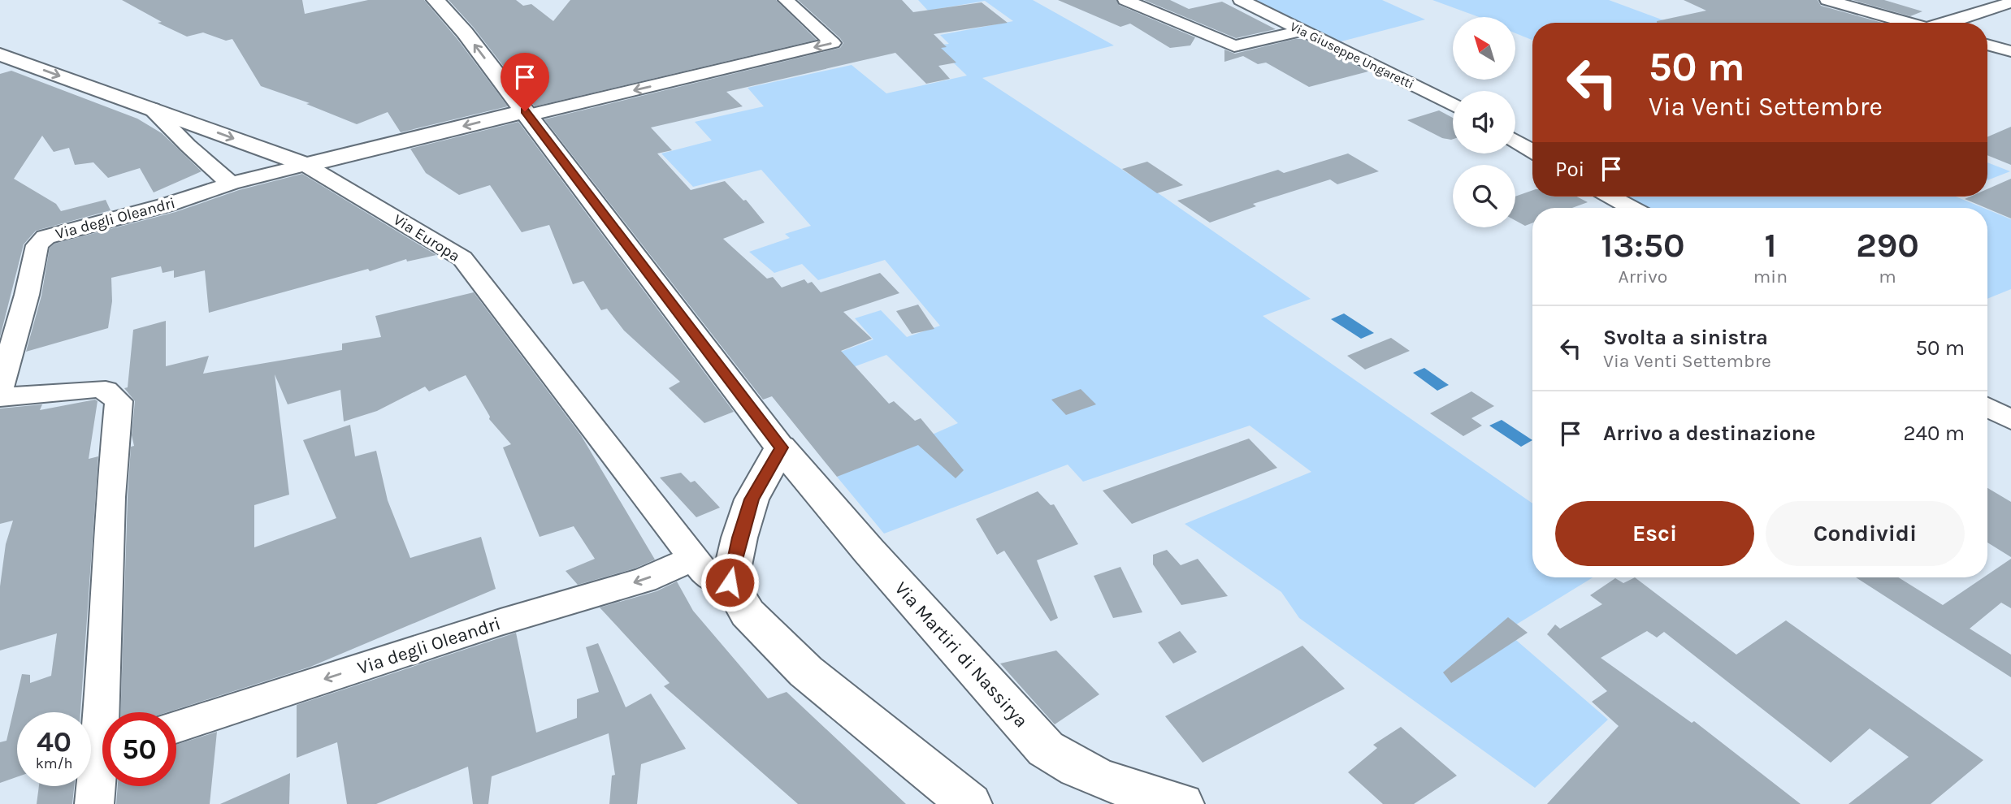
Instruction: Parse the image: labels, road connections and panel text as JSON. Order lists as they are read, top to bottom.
{
  "streets": {
    "main road": ["Via Europa", "Via Martiri di Nassirya"],
    "street": ["Via Giuseppe Ungaretti", "Via degli Oleandri"]
  },
  "crossings": [
    ["Via degli Oleandri", "Via Europa"]
  ],
  "one_way": ["Via degli Oleandri"],
  "north": "top left",
  "page": {
    "turn": ["50 m", "Via Venti Settembre"],
    "then": "Poi",
    "eta": [
      "13:50",
      "Arrivo",
      "1",
      "min",
      "290",
      "m"
    ],
    "list": [
      {
        "name": "Svolta a sinistra",
        "note": "Via Venti Settembre",
        "value": "50 m"
      },
      {
        "name": "Arrivo a destinazione",
        "value": "240 m"
      }
    ],
    "buttons": ["Esci", "Condividi"],
    "speed": "40 km/h",
    "limit": "50"
  }
}
